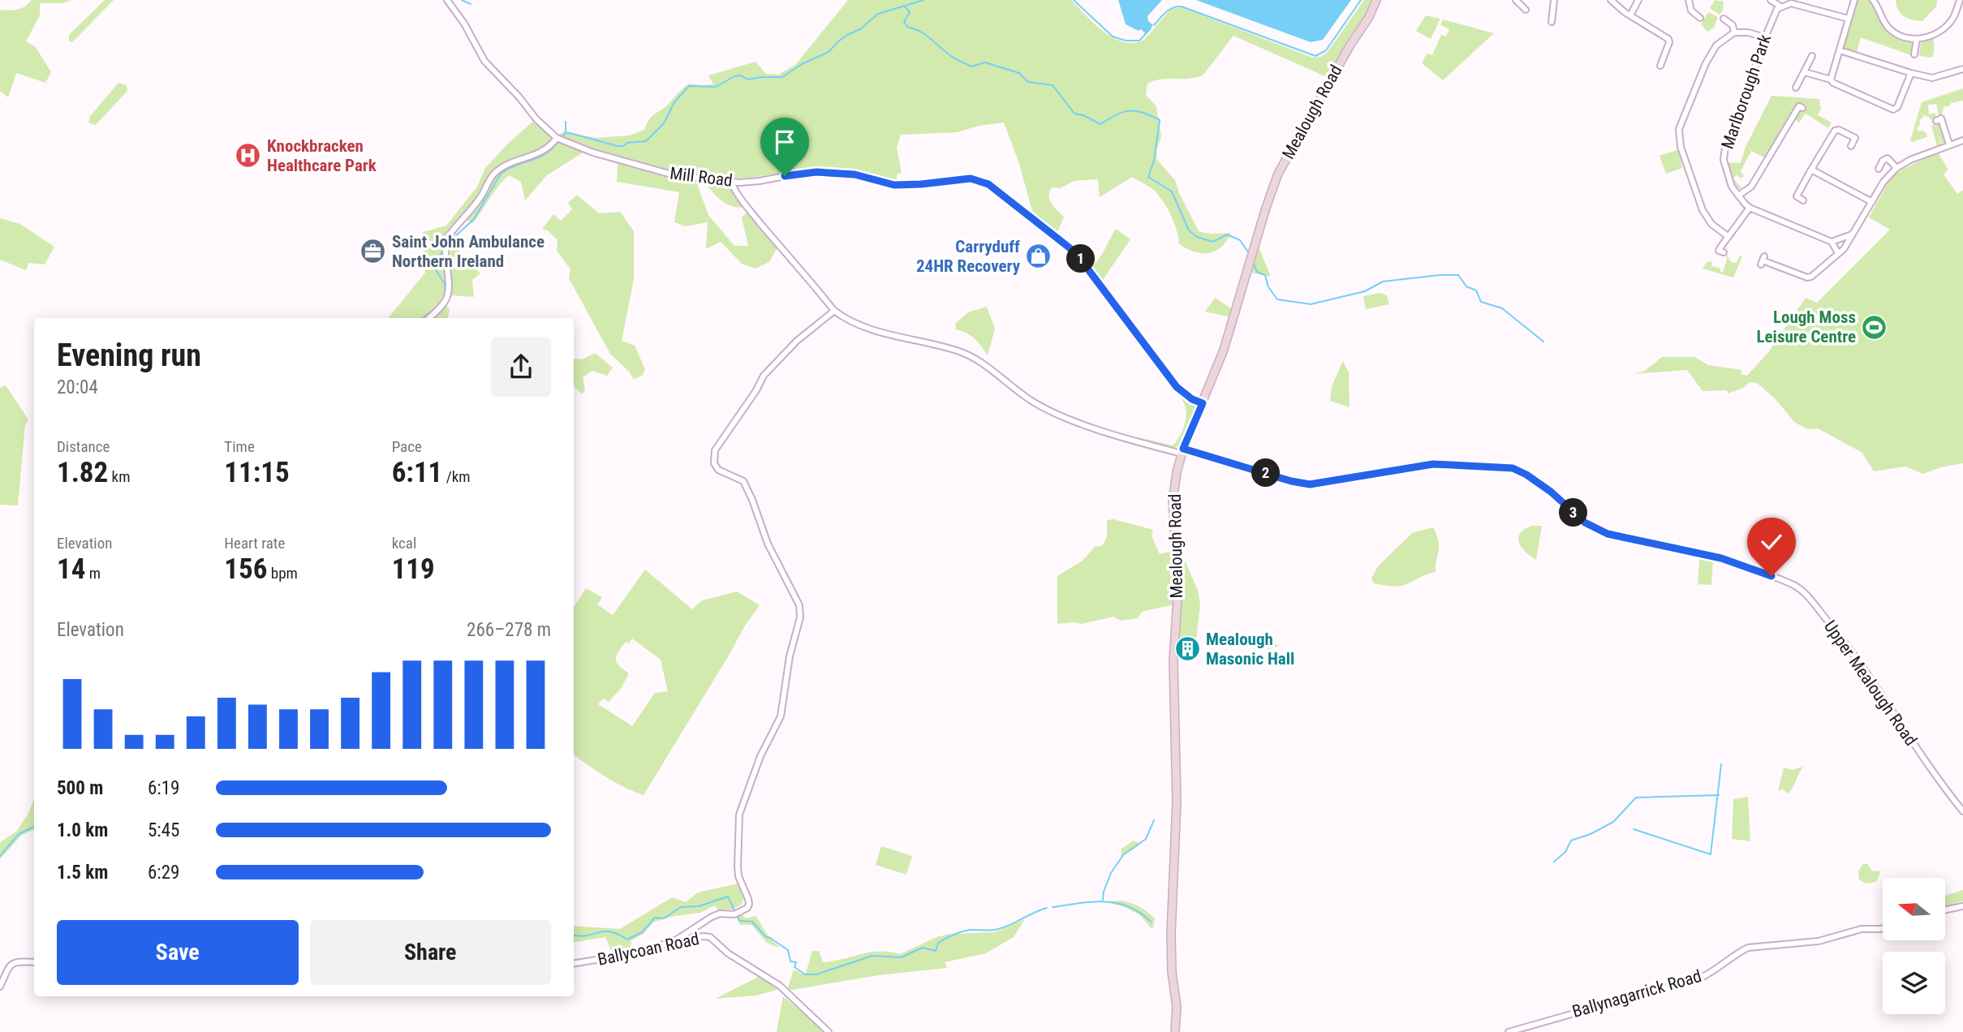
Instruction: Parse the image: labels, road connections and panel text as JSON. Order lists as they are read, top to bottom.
{
  "streets": {
    "street": [
      "Marlborough Park",
      "Mealough Road",
      "Mill Road",
      "Upper Mealough Road",
      "Ballycoan Road",
      "Ballynagarrick Road"
    ]
  },
  "crossings": [
    ["Mealough Road", "Mill Road"],
    ["Mealough Road", "Upper Mealough Road"],
    ["Mill Road", "Upper Mealough Road"]
  ],
  "places": {
    "hospital": ["Knockbracken Healthcare Park"],
    "office": ["Saint John Ambulance Northern Ireland"],
    "shop": ["Carryduff 24HR Recovery"],
    "sports": ["Lough Moss Leisure Centre"],
    "building": ["Mealough Masonic Hall"]
  },
  "north": "left",
  "page": {
    "pins": ["1", "2", "3"],
    "heading": ["Evening run", "20:04"],
    "stats": [
      ["Distance", "1.82 km"],
      ["Time", "11:15"],
      ["Pace", "6:11 /km"],
      ["Elevation", "14 m"],
      ["Heart rate", "156 bpm"],
      ["kcal", "119"]
    ],
    "chart": ["Elevation", "266–278 m"],
    "list": [
      {
        "name": "500 m",
        "note": "6:19"
      },
      {
        "name": "1.0 km",
        "note": "5:45"
      },
      {
        "name": "1.5 km",
        "note": "6:29"
      }
    ],
    "buttons": ["Save", "Share"]
  }
}
